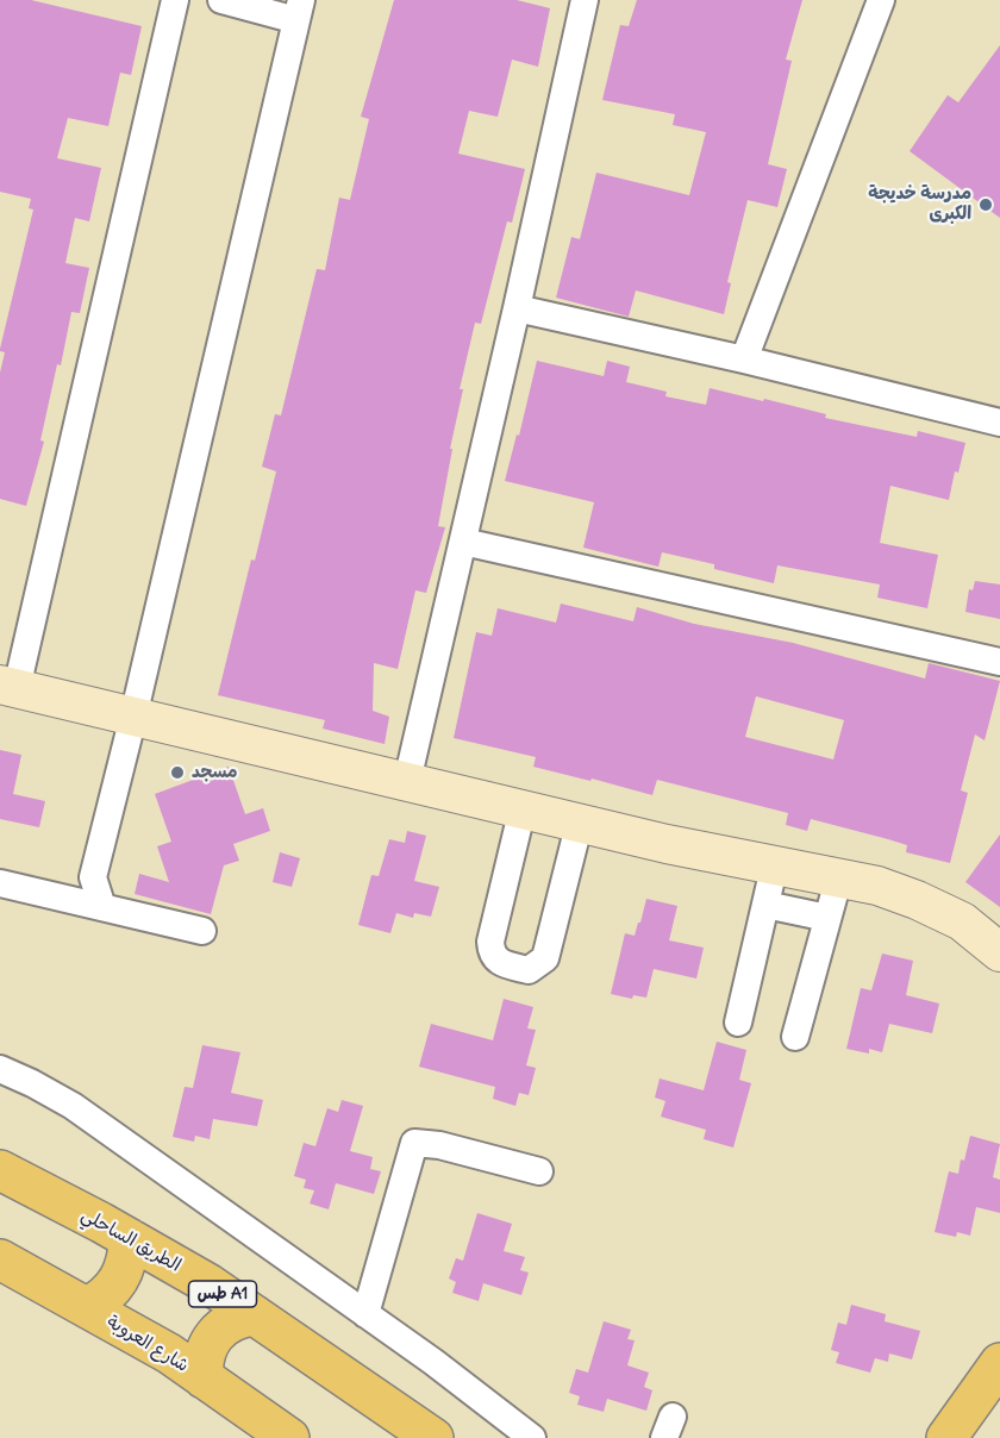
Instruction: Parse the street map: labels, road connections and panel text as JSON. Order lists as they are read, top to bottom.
{
  "streets": {
    "main road": ["الطريق الساحلي", "طس A1", "شارع العروبة"]
  },
  "places": ["مدرسة خديجة الكبرى", "مسجد"]
}
